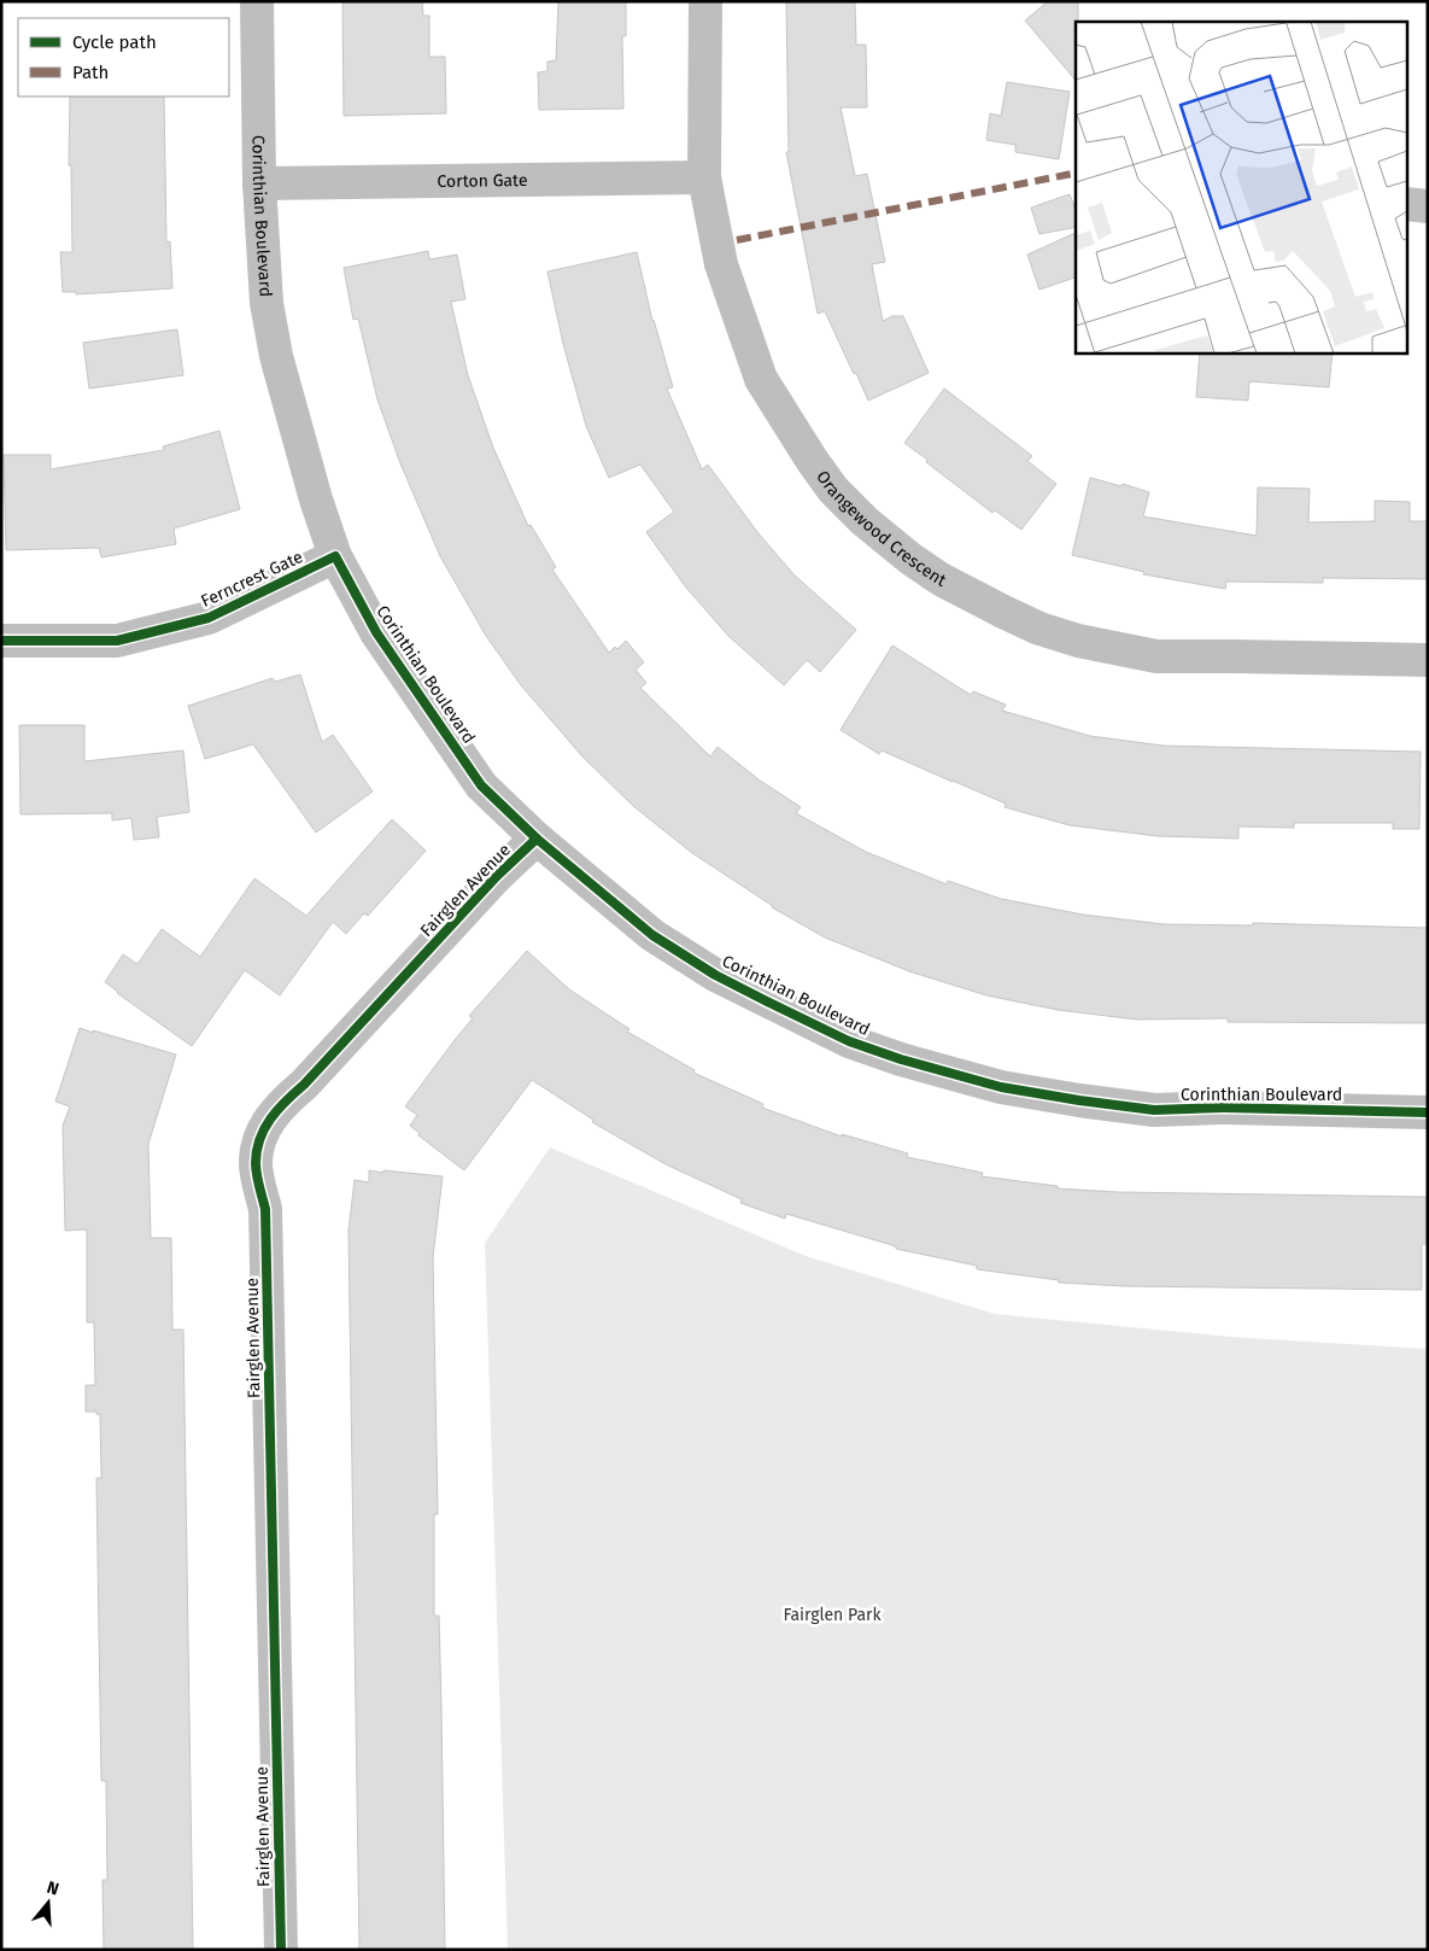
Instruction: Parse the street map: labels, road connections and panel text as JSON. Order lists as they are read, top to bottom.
{
  "streets": {
    "street": [
      "Corton Gate",
      "Corinthian Boulevard",
      "Orangewood Crescent",
      "Ferncrest Gate",
      "Fairglen Avenue"
    ]
  },
  "crossings": [
    ["Corton Gate", "Corinthian Boulevard"],
    ["Corton Gate", "Orangewood Crescent"],
    ["Corinthian Boulevard", "Ferncrest Gate"],
    ["Corinthian Boulevard", "Fairglen Avenue"]
  ],
  "parks": ["Fairglen Park"],
  "legend": ["Cycle path", "Path"],
  "north": "top"
}
